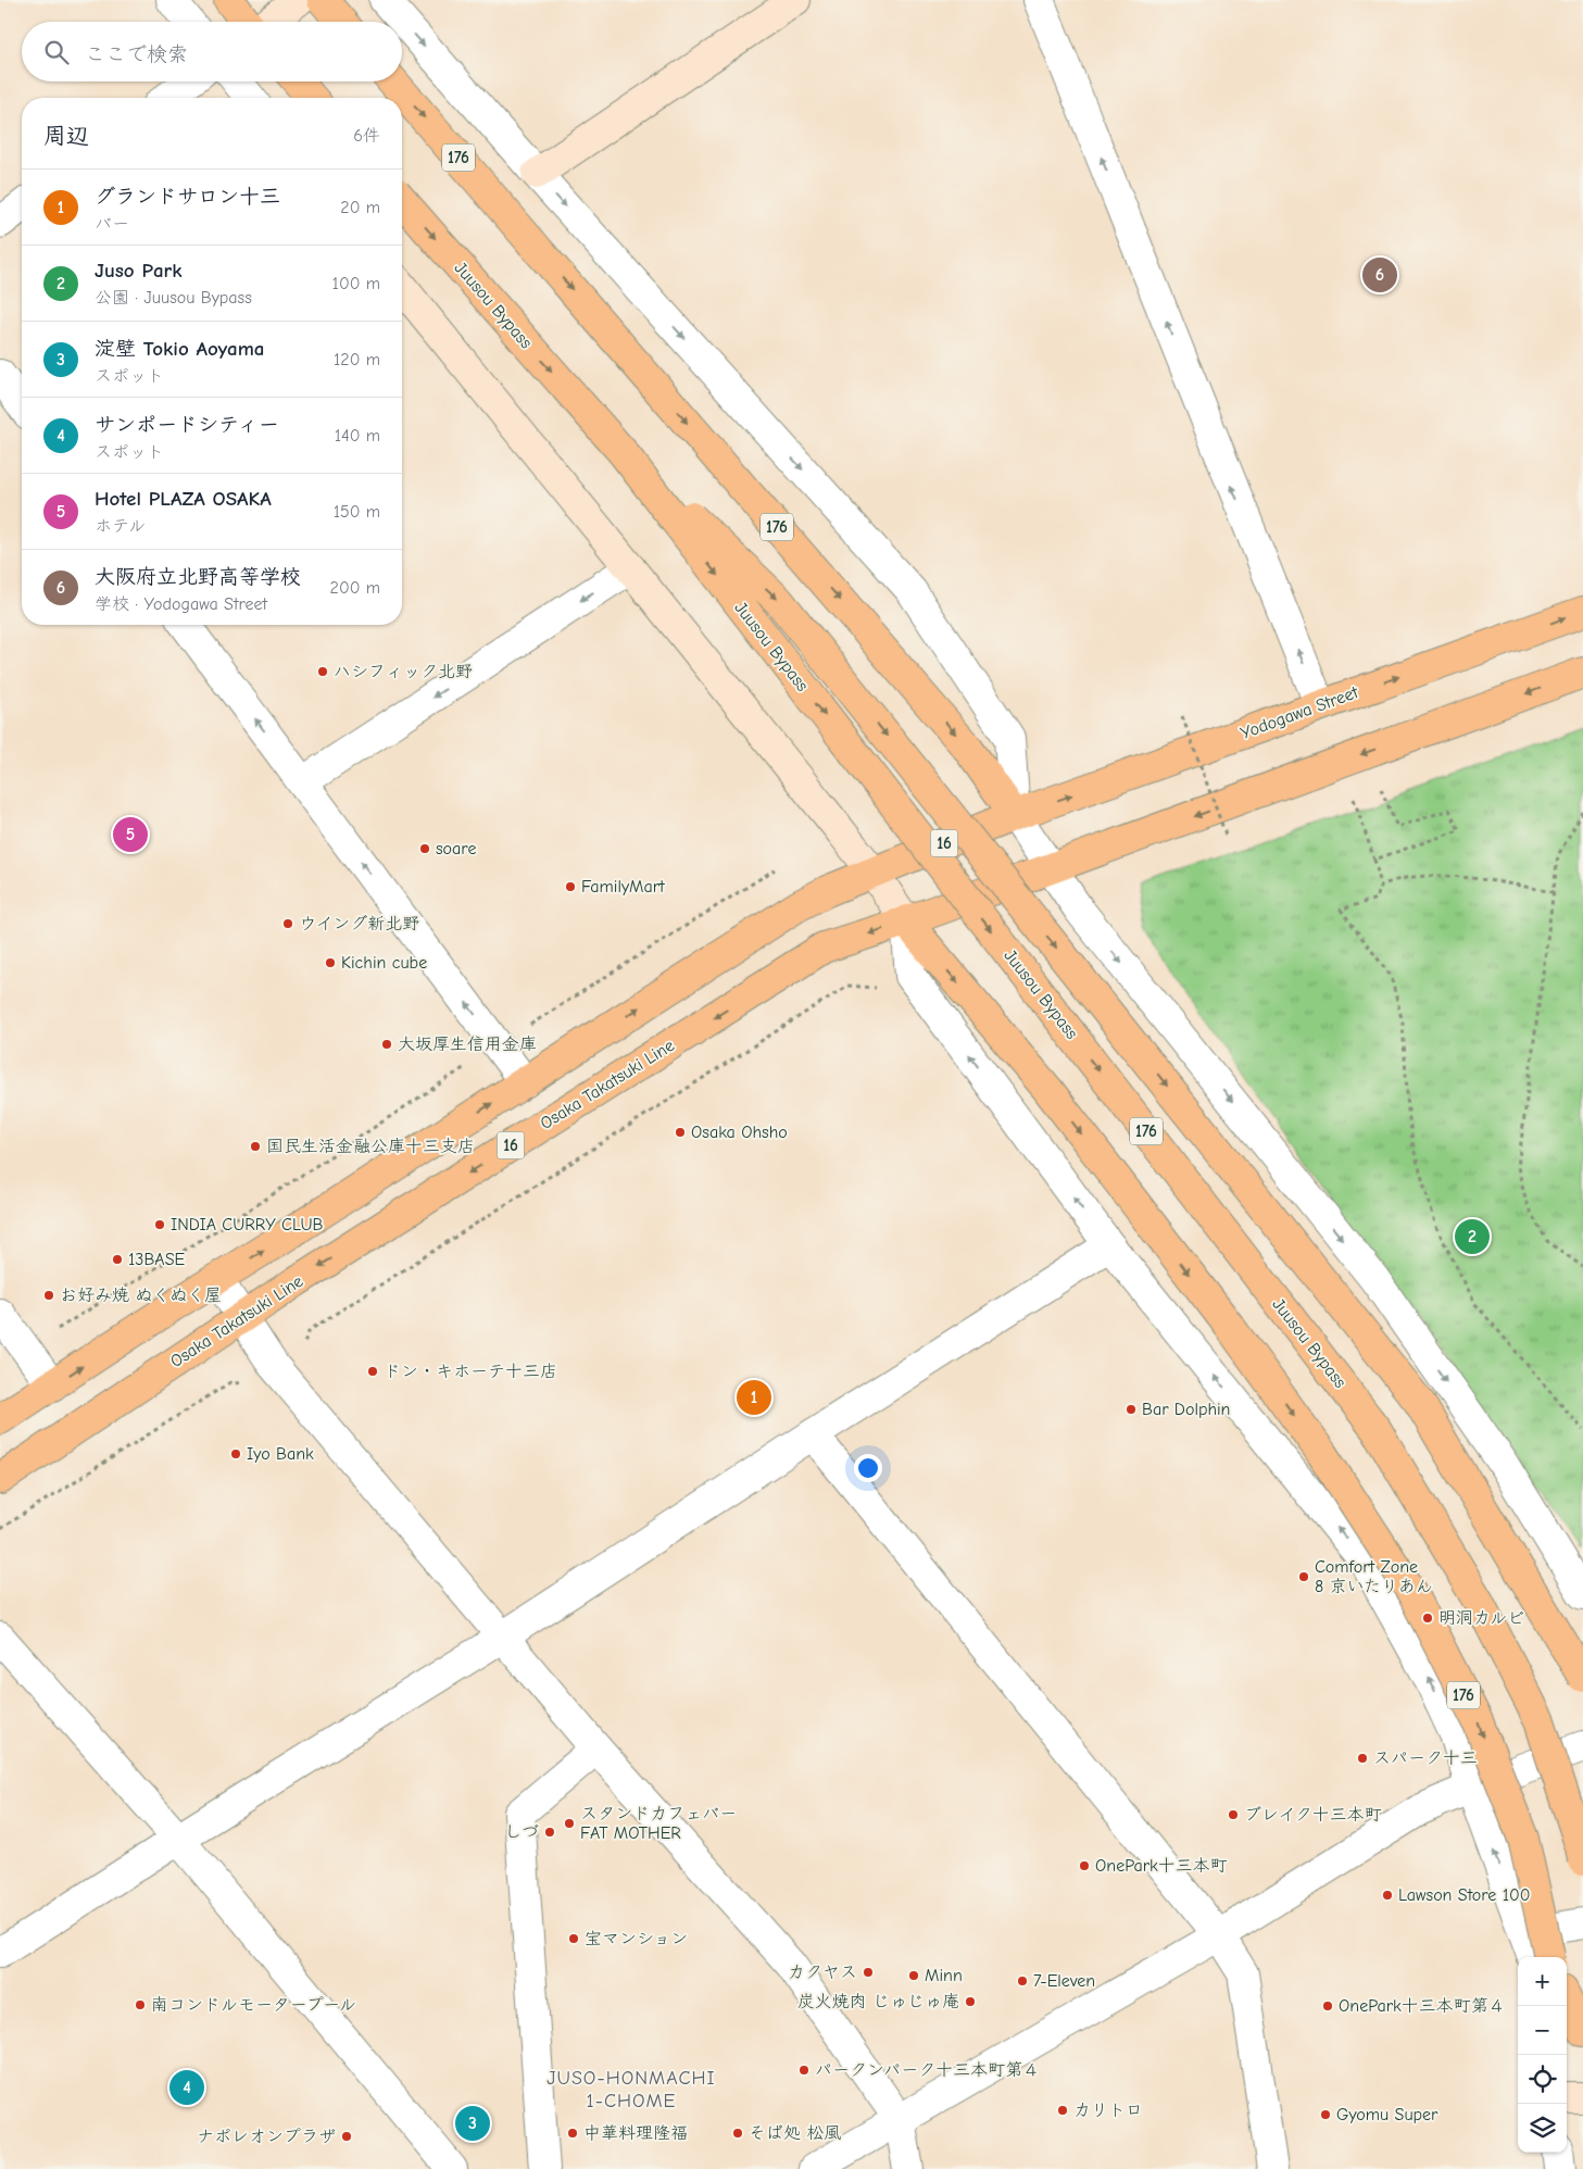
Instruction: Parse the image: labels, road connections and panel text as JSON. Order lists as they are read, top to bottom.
{
  "streets": {
    "main road": [
      "176",
      "Juusou Bypass",
      "Yodogawa Street",
      "16",
      "Osaka Takatsuki Line"
    ]
  },
  "crossings": [
    ["176", "Juusou Bypass"],
    ["176", "Yodogawa Street"],
    ["176", "16"],
    ["176", "Osaka Takatsuki Line"],
    ["Yodogawa Street", "16"]
  ],
  "districts": ["JUSO-HONMACHI 1-CHOME"],
  "places": [
    "ハシフィック北野",
    "soare",
    "FamilyMart",
    "ウイング新北野",
    "Kichin cube",
    "大坂厚生信用金庫",
    "Osaka Ohsho",
    "国民生活金融公庫十三支店",
    "INDIA CURRY CLUB",
    "13BASE",
    "お好み焼 ぬくぬく屋",
    "ドン・キホーテ十三店",
    "Bar Dolphin",
    "Iyo Bank",
    "Comfort Zone 8 京いたりあん",
    "明洞カルビ",
    "スパーク十三",
    "ブレイク十三本町",
    "スタンドカフェバー FAT MOTHER",
    "しづ",
    "OnePark十三本町",
    "Lawson Store 100",
    "宝マンション",
    "カクヤス",
    "Minn",
    "7-Eleven",
    "炭火焼肉 じゅじゅ庵",
    "南コンドルモータープール",
    "OnePark十三本町第４",
    "パークンパーク十三本町第４",
    "カリトロ",
    "Gyomu Super",
    "中華料理隆福",
    "そば処 松風",
    "ナポレオンプラザ"
  ],
  "page": {
    "search": "ここで検索",
    "heading": ["周辺", "6件"],
    "list": [
      {
        "mark": "1",
        "name": "グランドサロン十三",
        "note": "バー",
        "value": "20 m"
      },
      {
        "mark": "2",
        "name": "Juso Park",
        "note": "公園 · Juusou Bypass",
        "value": "100 m"
      },
      {
        "mark": "3",
        "name": "淀壁 Tokio Aoyama",
        "note": "スポット",
        "value": "120 m"
      },
      {
        "mark": "4",
        "name": "サンポードシティー",
        "note": "スポット",
        "value": "140 m"
      },
      {
        "mark": "5",
        "name": "Hotel PLAZA OSAKA",
        "note": "ホテル",
        "value": "150 m"
      },
      {
        "mark": "6",
        "name": "大阪府立北野高等学校",
        "note": "学校 · Yodogawa Street",
        "value": "200 m"
      }
    ],
    "pins": [
      "6",
      "5",
      "2",
      "1",
      "4",
      "3"
    ],
    "map_buttons": ["+", "−"]
  }
}
